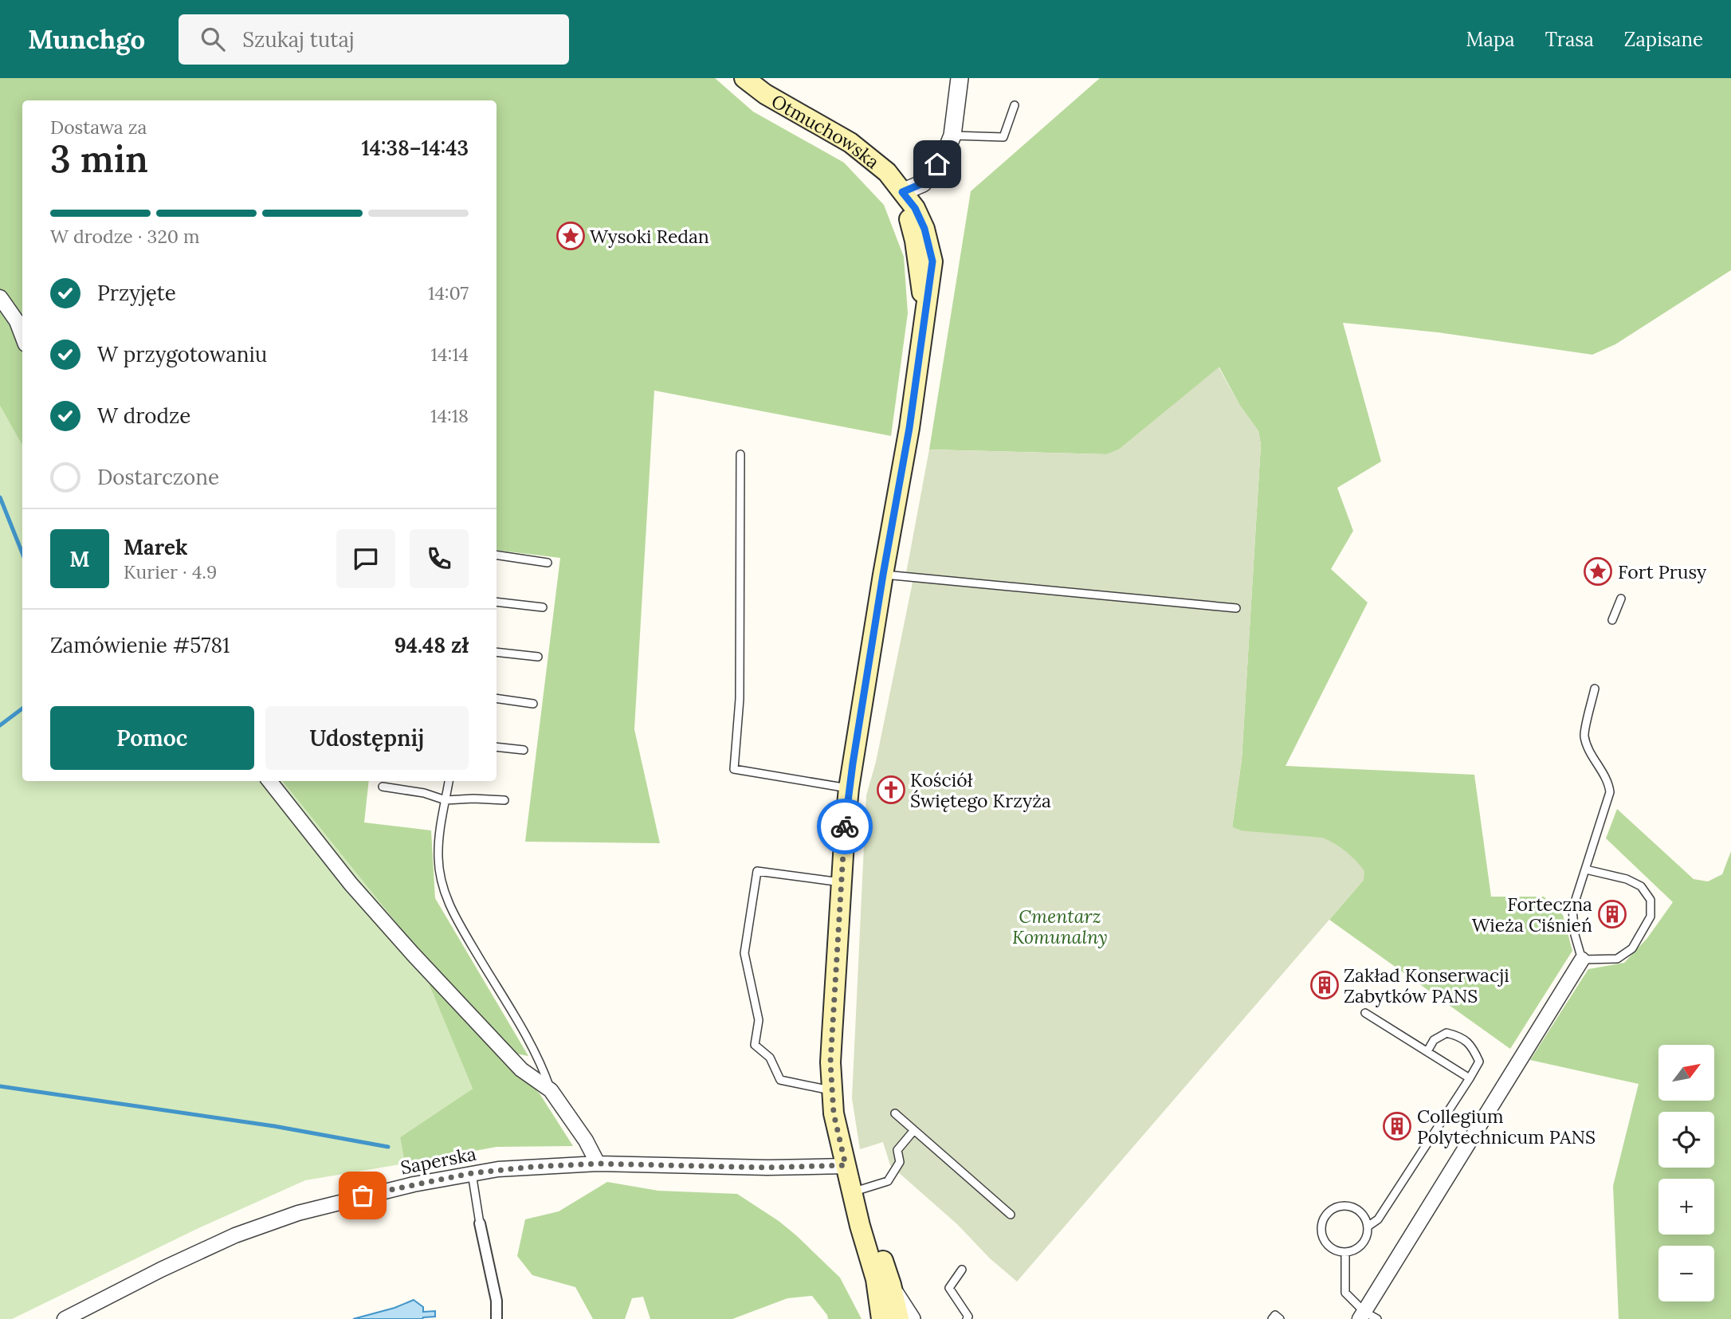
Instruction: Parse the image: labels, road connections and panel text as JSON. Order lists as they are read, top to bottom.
{
  "streets": {
    "main road": ["Otmuchowska"],
    "street": ["Saperska"]
  },
  "parks": ["Cmentarz Komunalny"],
  "places": {
    "place": ["Wysoki Redan", "Fort Prusy"],
    "church": ["Kościół Świętego Krzyża"],
    "building": ["Forteczna Wieża Ciśnień", "Zakład Konserwacji Zabytków PANS", "Collegium Polytechnicum PANS"]
  },
  "north": "top right",
  "page": {
    "header": "Munchgo",
    "search": "Szukaj tutaj",
    "nav": ["Mapa", "Trasa", "Zapisane"],
    "heading": ["3 min", "Dostawa za", "14:38–14:43"],
    "panel": [
      "Marek",
      "Kurier · 4.9",
      "Zamówienie #5781",
      "94.48 zł"
    ],
    "bar": "W drodze · 320 m",
    "list": [
      ["Przyjęte", "14:07"],
      ["W przygotowaniu", "14:14"],
      ["W drodze", "14:18"],
      "Dostarczone"
    ],
    "round": "M",
    "buttons": ["Pomoc", "Udostępnij"],
    "map_buttons": ["+", "−"]
  }
}
